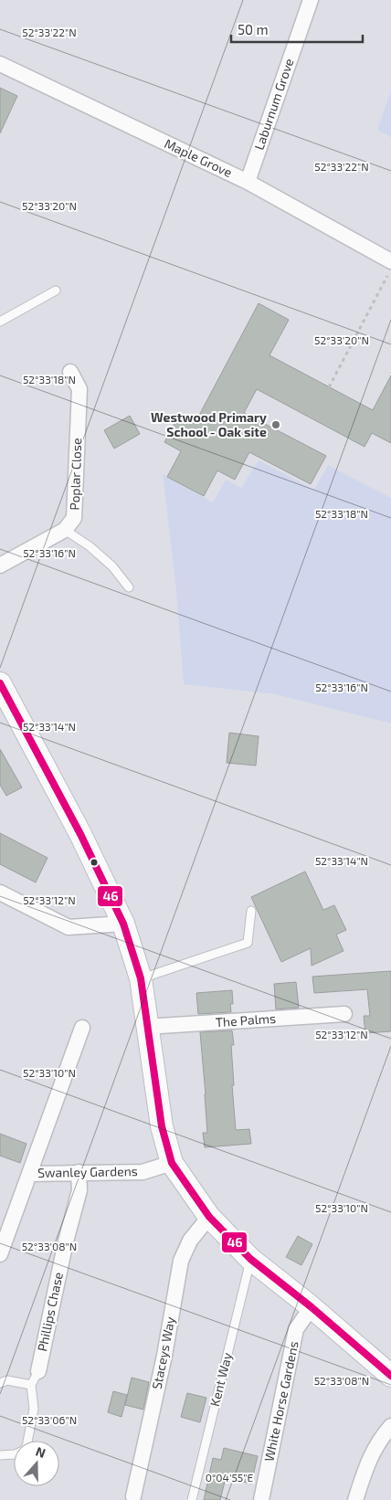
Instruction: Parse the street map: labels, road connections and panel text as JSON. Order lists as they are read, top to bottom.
{
  "streets": {
    "street": [
      "Laburnum Grove",
      "Maple Grove",
      "Poplar Close",
      "The Palms",
      "Swanley Gardens",
      "Phillips Chase",
      "Staceys Way",
      "White Horse Gardens"
    ],
    "lane": ["Kent Way"]
  },
  "crossings": [
    ["Laburnum Grove", "Maple Grove"],
    ["Swanley Gardens", "Phillips Chase"]
  ],
  "places": ["Westwood Primary School - Oak site"],
  "lines": ["transit line 46"],
  "scale_bar": "50 m",
  "north": "top",
  "coordinates": [
    "52°33'22\"N",
    "52°33'20\"N",
    "52°33'18\"N",
    "52°33'16\"N",
    "52°33'14\"N",
    "52°33'12\"N",
    "52°33'10\"N",
    "52°33'08\"N",
    "52°33'06\"N",
    "0°04'55\"E"
  ]
}
